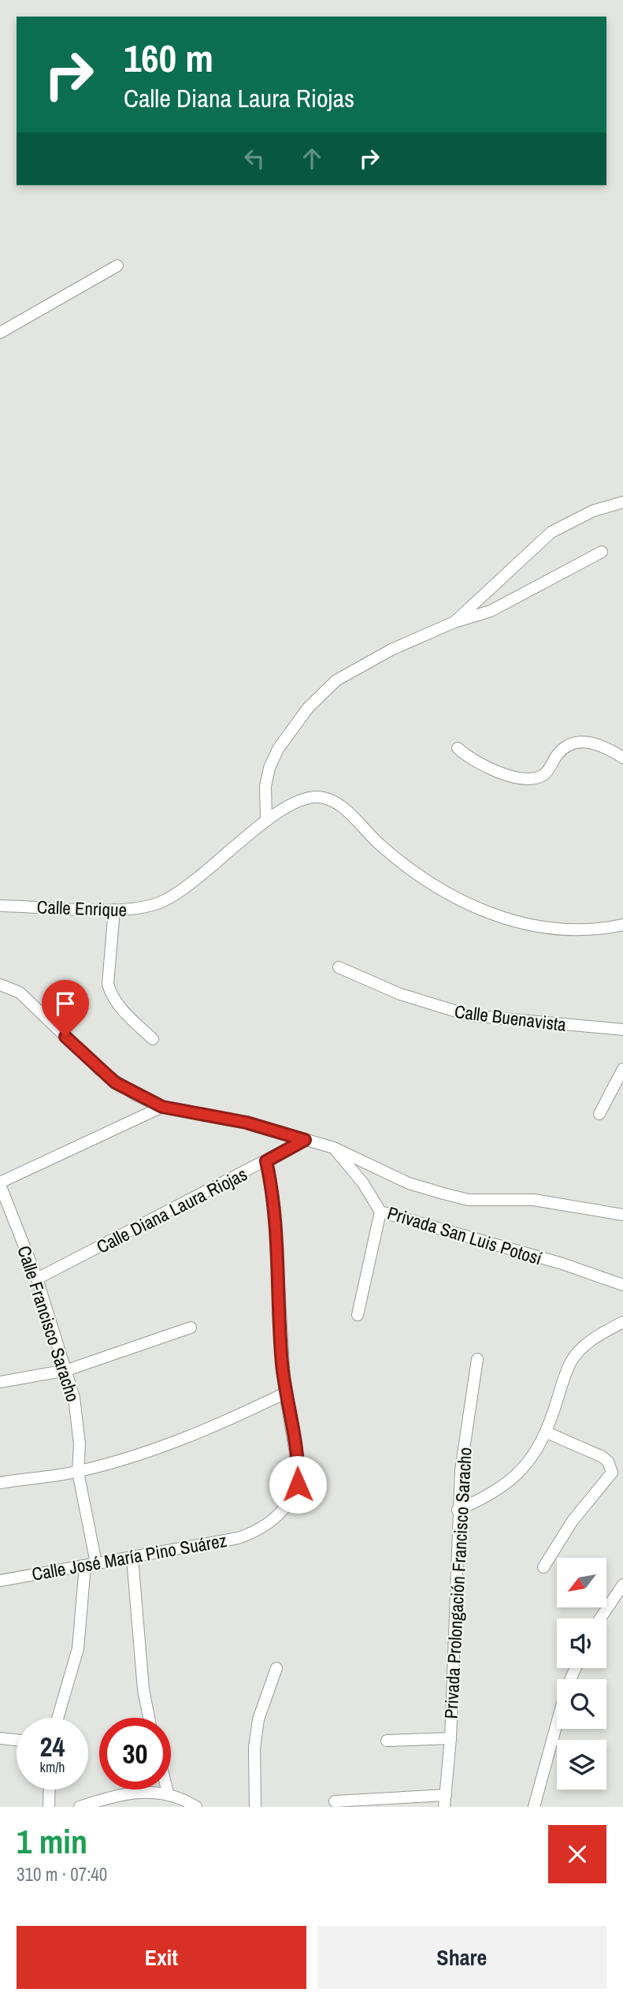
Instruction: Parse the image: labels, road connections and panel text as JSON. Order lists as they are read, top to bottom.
{
  "streets": {
    "street": [
      "Calle Enrique",
      "Calle Buenavista",
      "Calle Diana Laura Riojas",
      "Privada San Luis Potosí",
      "Calle Francisco Saracho",
      "Calle José María Pino Suárez",
      "Privada Prolongación Francisco Saracho"
    ]
  },
  "crossings": [
    ["Calle Diana Laura Riojas", "Calle Francisco Saracho"],
    ["Calle Francisco Saracho", "Calle José María Pino Suárez"]
  ],
  "north": "bottom left",
  "page": {
    "turn": ["160 m", "Calle Diana Laura Riojas"],
    "speed": "24 km/h",
    "limit": "30",
    "heading": ["1 min", "310 m · 07:40"],
    "buttons": ["Exit", "Share"]
  }
}
